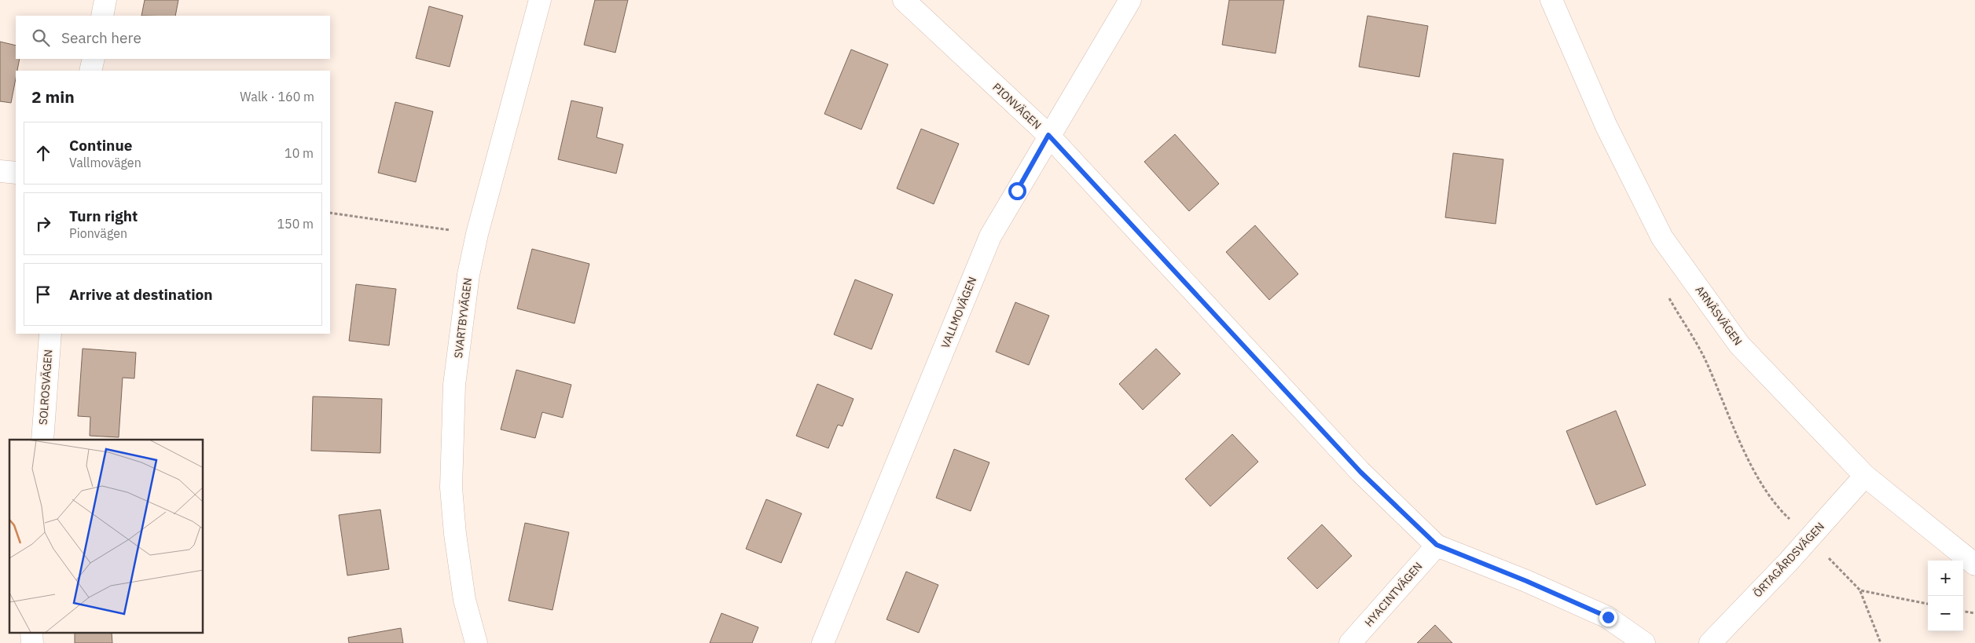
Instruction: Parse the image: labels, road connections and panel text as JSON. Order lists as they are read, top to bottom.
{
  "streets": {
    "street": [
      "PIONVÄGEN",
      "VALLMOVÄGEN",
      "ARNÄSVÄGEN",
      "SVARTBYVÄGEN",
      "SOLROSVÄGEN",
      "ÖRTAGÅRDSVÄGEN",
      "HYACINTVÄGEN"
    ]
  },
  "crossings": [
    ["PIONVÄGEN", "VALLMOVÄGEN"],
    ["PIONVÄGEN", "HYACINTVÄGEN"],
    ["ARNÄSVÄGEN", "ÖRTAGÅRDSVÄGEN"]
  ],
  "page": {
    "search": "Search here",
    "heading": ["2 min", "Walk · 160 m"],
    "list": [
      ["Continue", "Vallmovägen", "10 m"],
      ["Turn right", "Pionvägen", "150 m"],
      "Arrive at destination"
    ],
    "map_buttons": ["+", "−"]
  }
}
